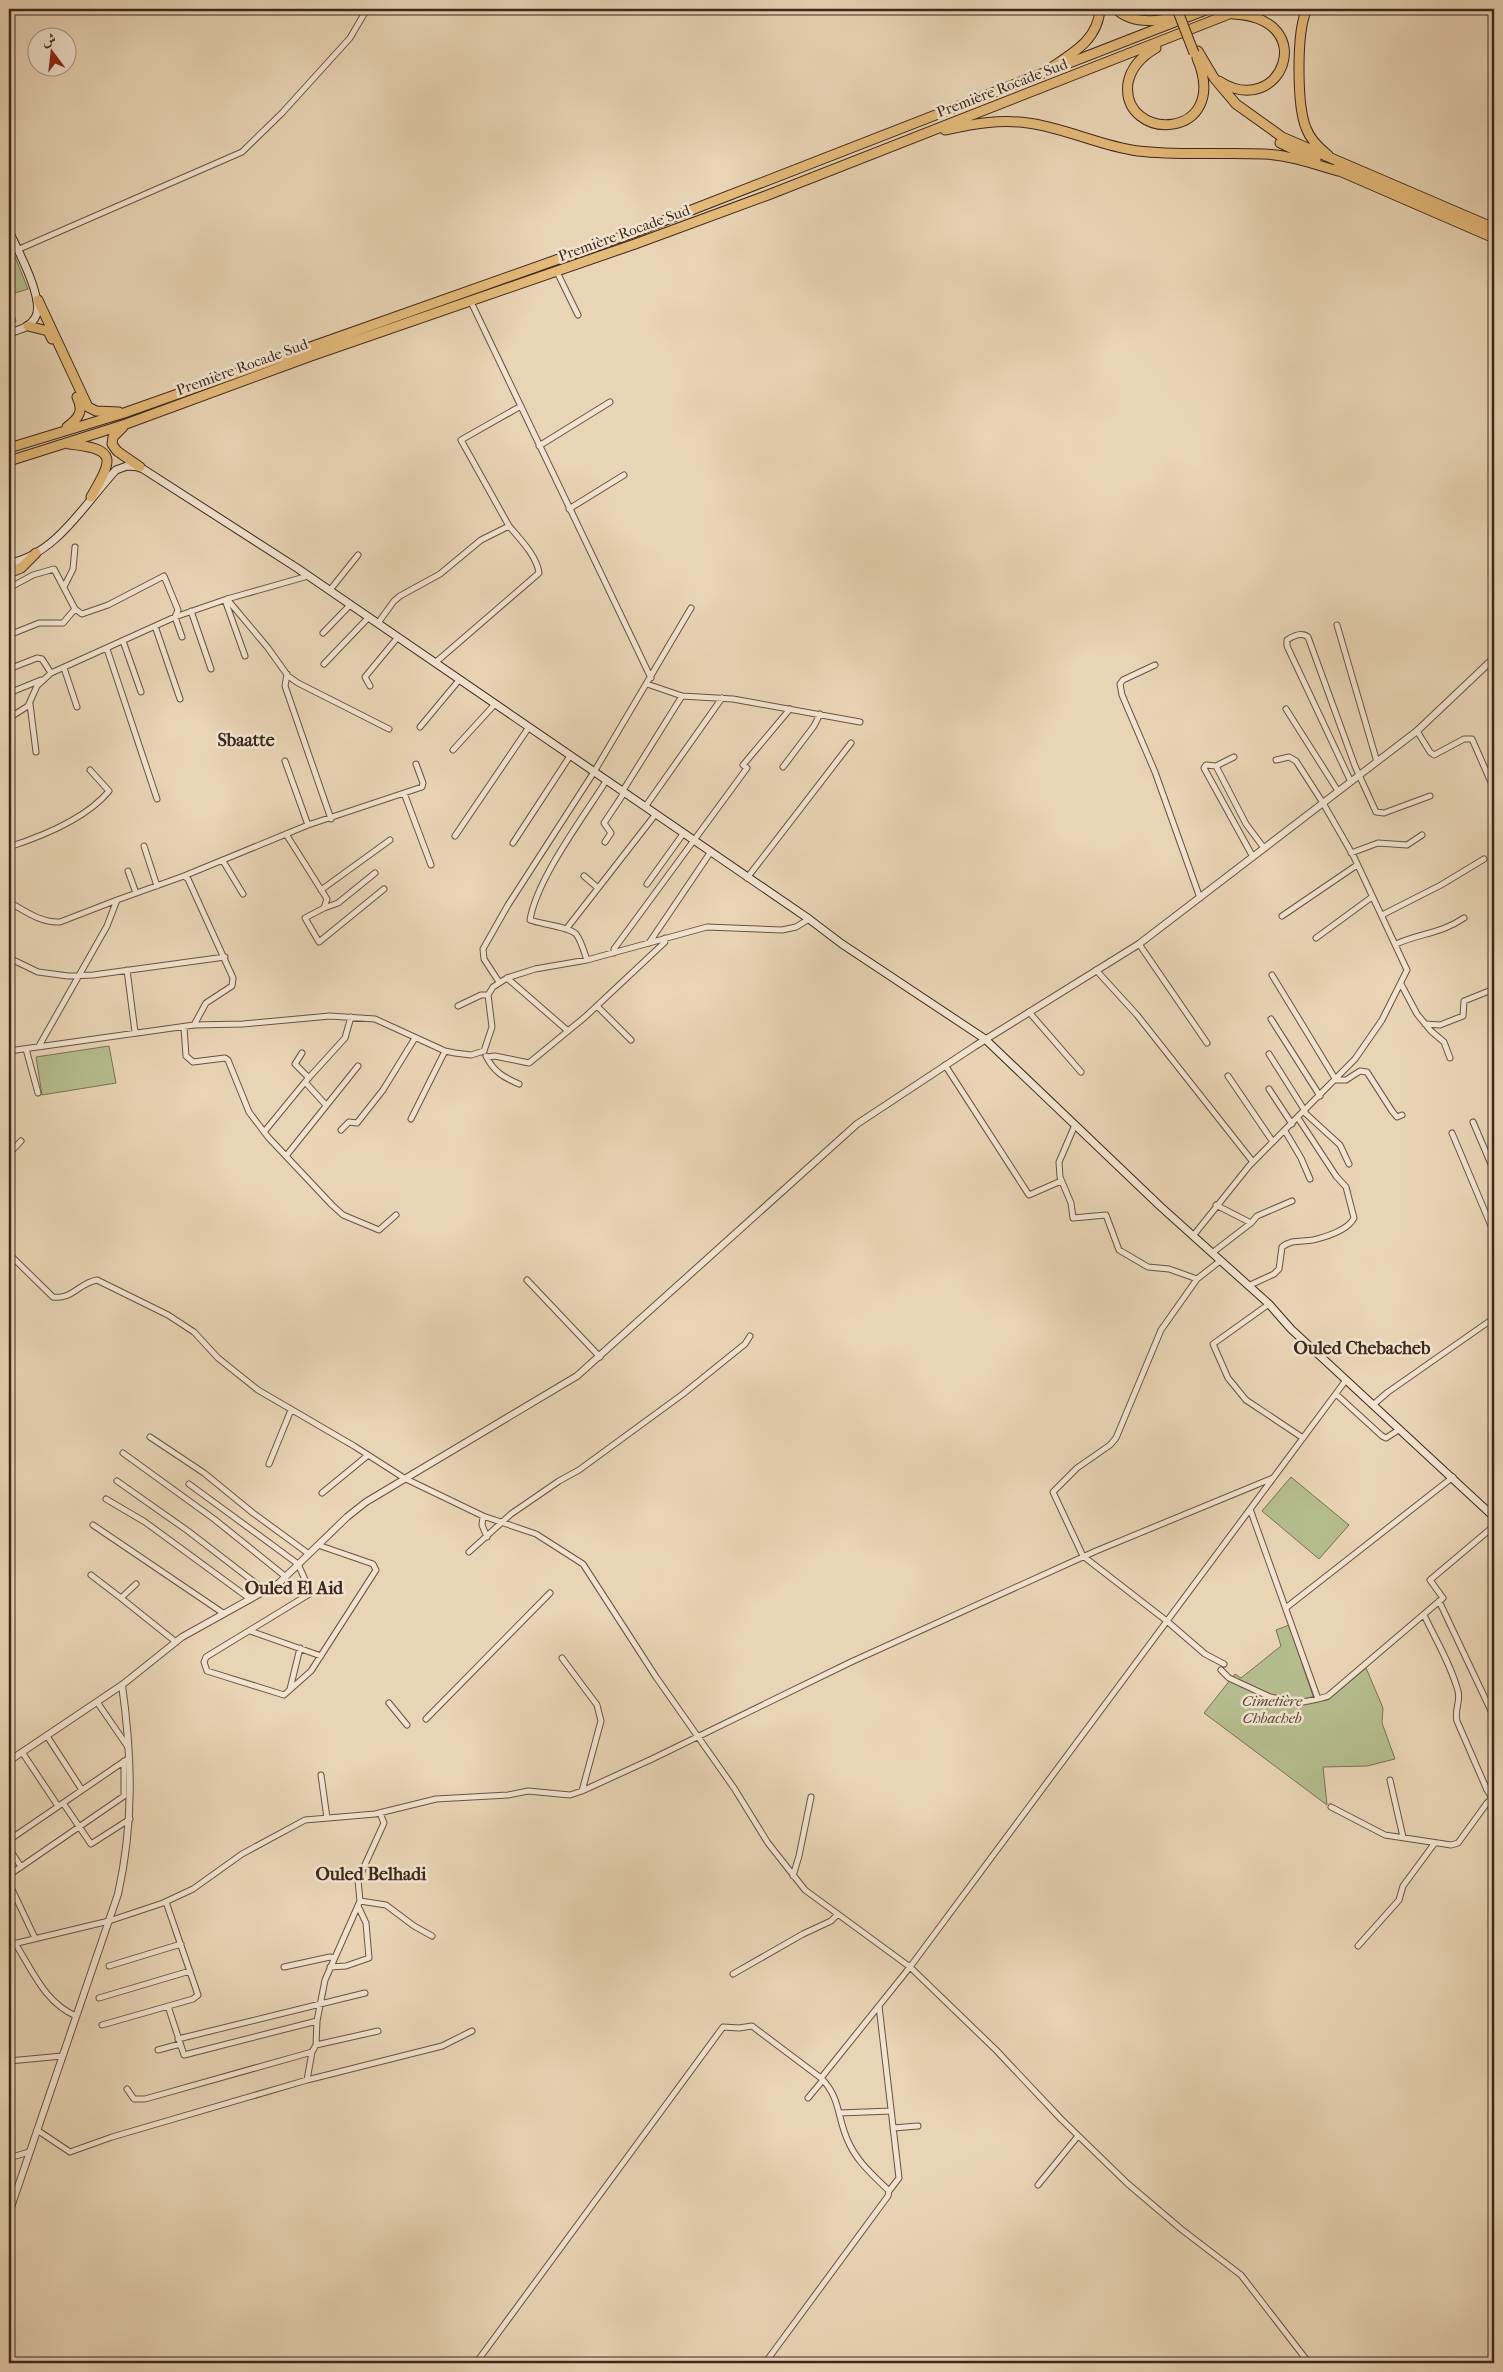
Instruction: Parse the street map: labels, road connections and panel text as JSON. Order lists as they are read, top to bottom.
{
  "streets": {
    "highway": ["Première Rocade Sud"]
  },
  "districts": [
    "Sbaatte",
    "Ouled Chebacheb",
    "Ouled El Aid",
    "Ouled Belhadi"
  ],
  "parks": ["Cimetière Chbacheb"],
  "north": "top"
}
